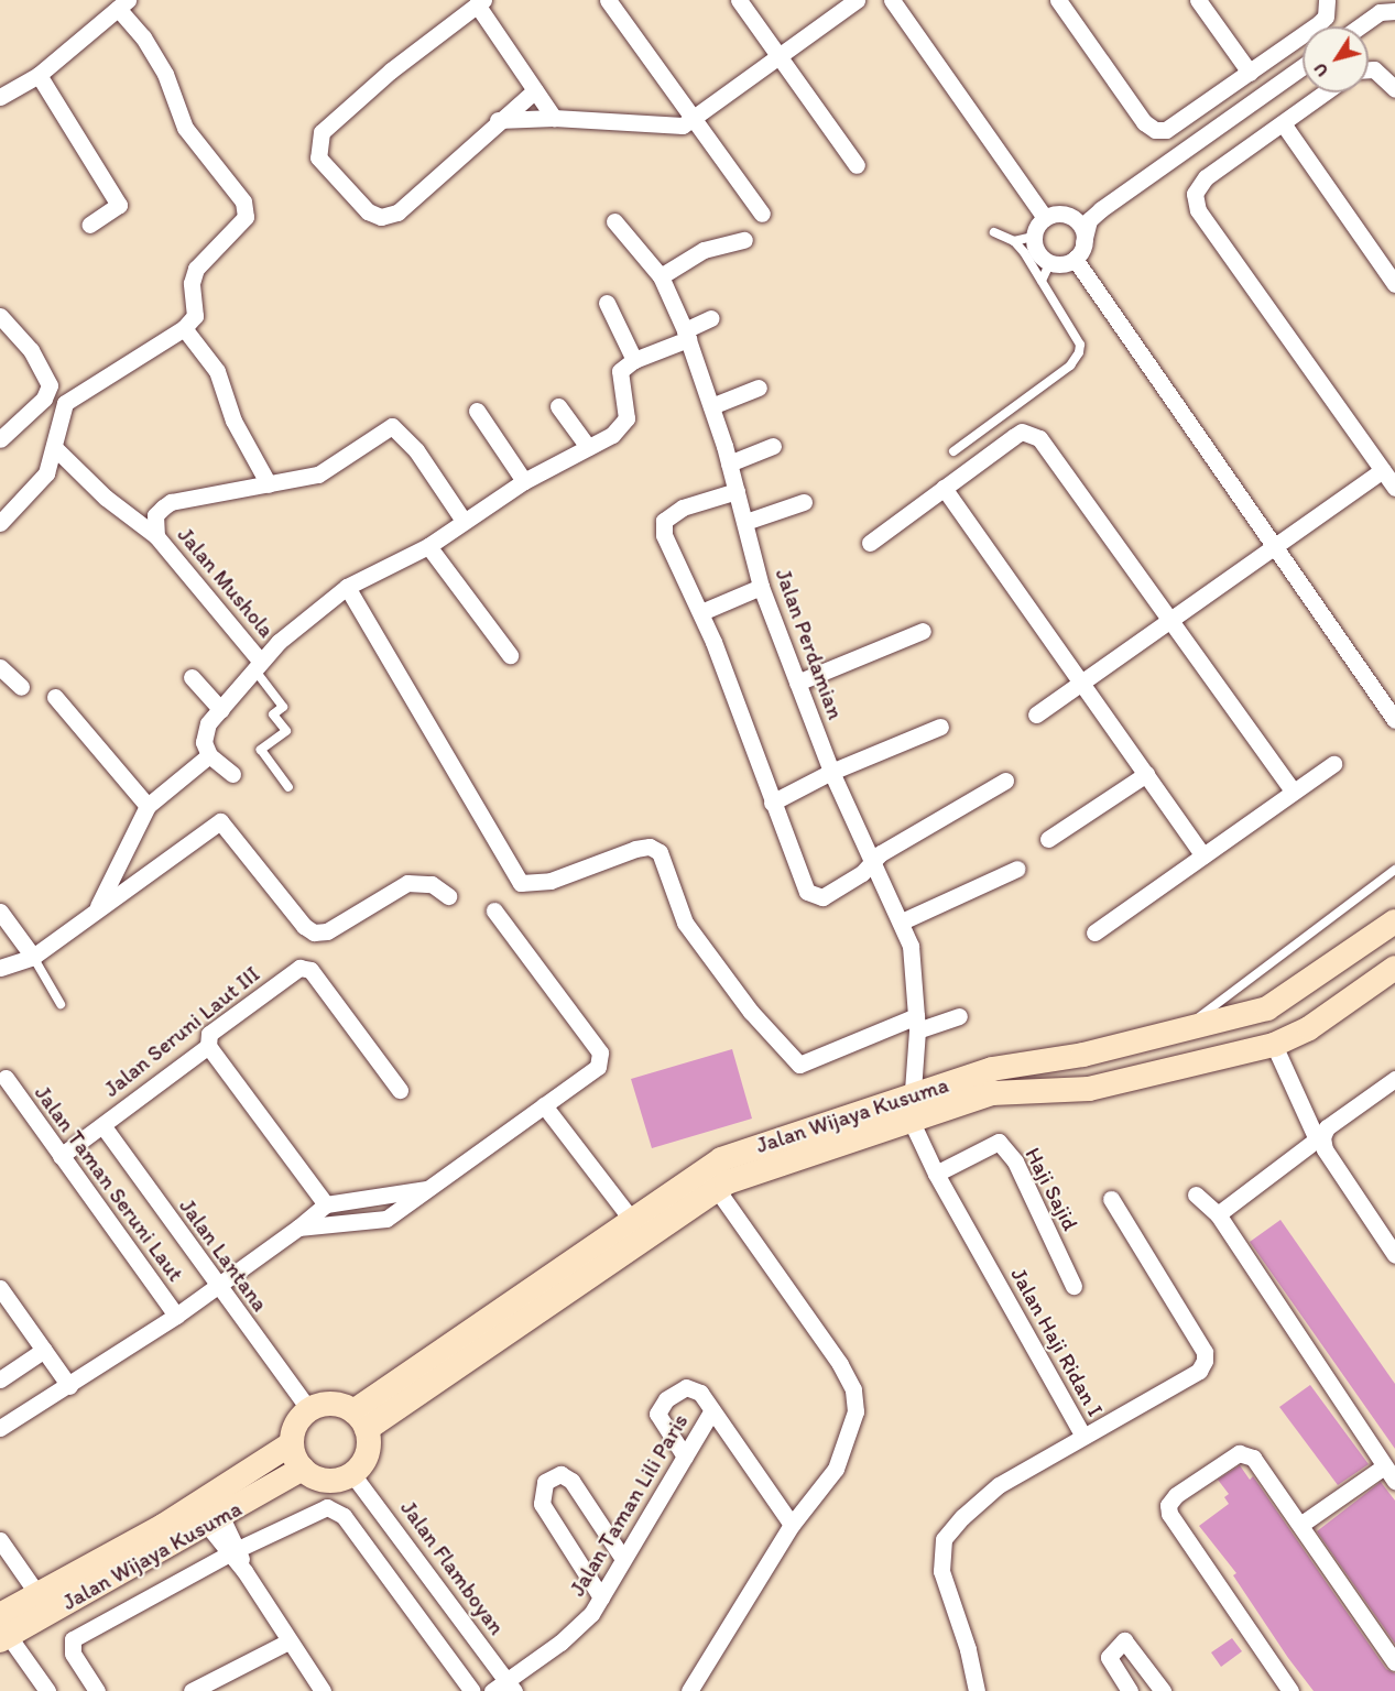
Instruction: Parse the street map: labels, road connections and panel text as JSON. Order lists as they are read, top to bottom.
{
  "streets": {
    "street": [
      "Jalan Mushola",
      "Jalan Perdamian",
      "Jalan Seruni Laut III",
      "Jalan Wijaya Kusuma",
      "Jalan Taman Seruni Laut",
      "Haji Sajid",
      "Jalan Lantana",
      "Jalan Haji Ridan I",
      "Jalan Taman Lili Paris",
      "Jalan Flamboyan"
    ]
  },
  "crossings": [
    ["Jalan Perdamian", "Jalan Wijaya Kusuma"],
    ["Jalan Perdamian", "Jalan Haji Ridan I"],
    ["Jalan Seruni Laut III", "Jalan Taman Seruni Laut"],
    ["Jalan Seruni Laut III", "Jalan Lantana"],
    ["Jalan Wijaya Kusuma", "Jalan Lantana"],
    ["Jalan Wijaya Kusuma", "Jalan Haji Ridan I"],
    ["Jalan Wijaya Kusuma", "Jalan Flamboyan"],
    ["Haji Sajid", "Jalan Haji Ridan I"],
    ["Jalan Lantana", "Jalan Flamboyan"],
    ["Jalan Taman Lili Paris", "Jalan Flamboyan"]
  ],
  "north": "bottom left"
}
